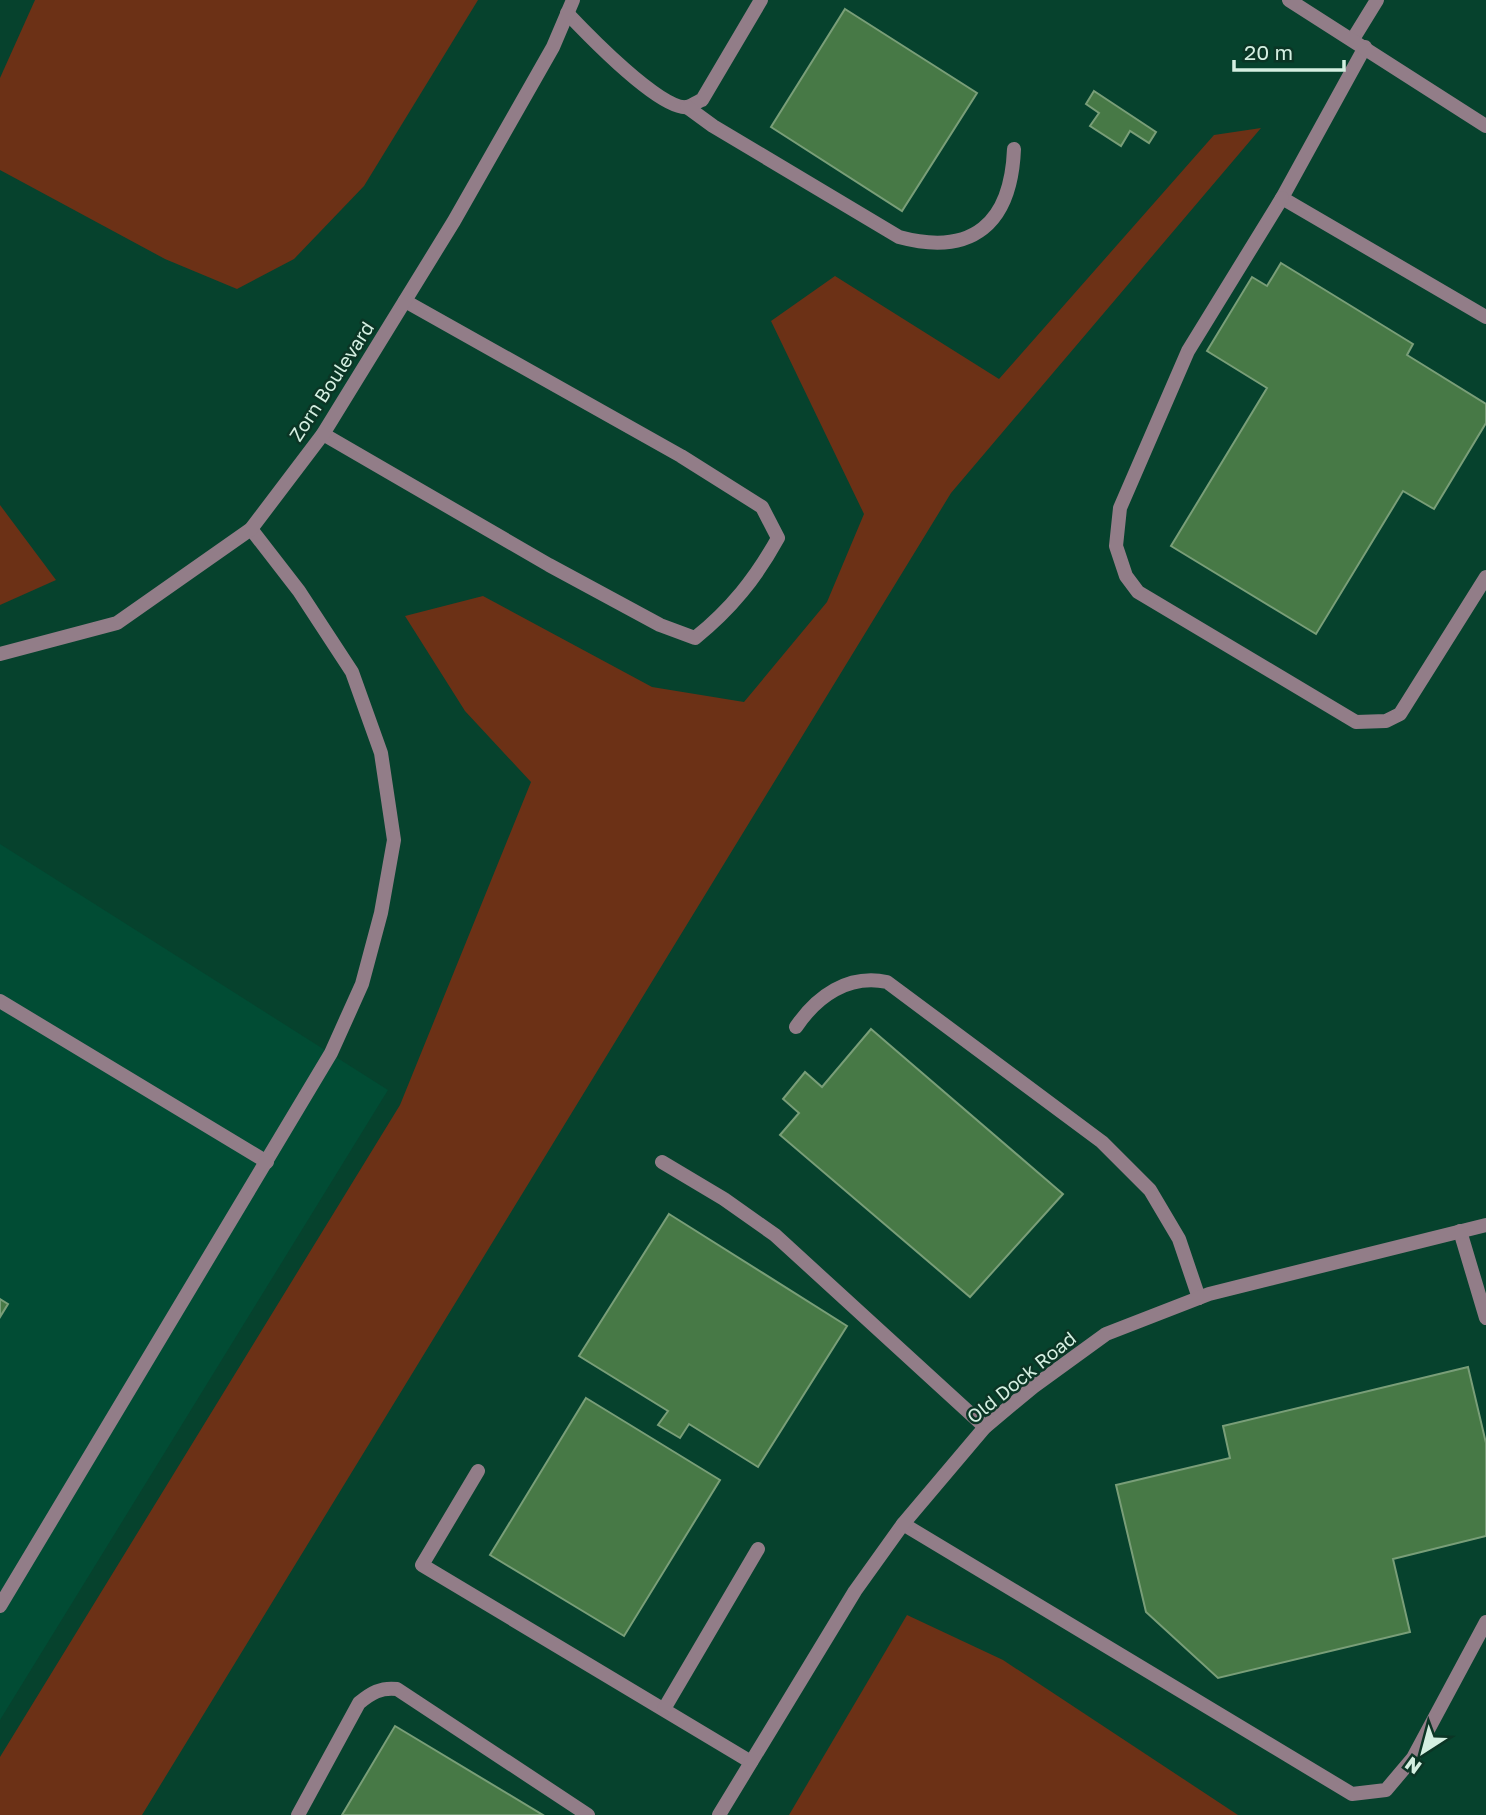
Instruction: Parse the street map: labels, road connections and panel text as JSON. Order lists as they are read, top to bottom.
{
  "streets": {
    "street": ["Zorn Boulevard", "Old Dock Road"]
  },
  "scale_bar": "20 m",
  "north": "bottom left"
}
